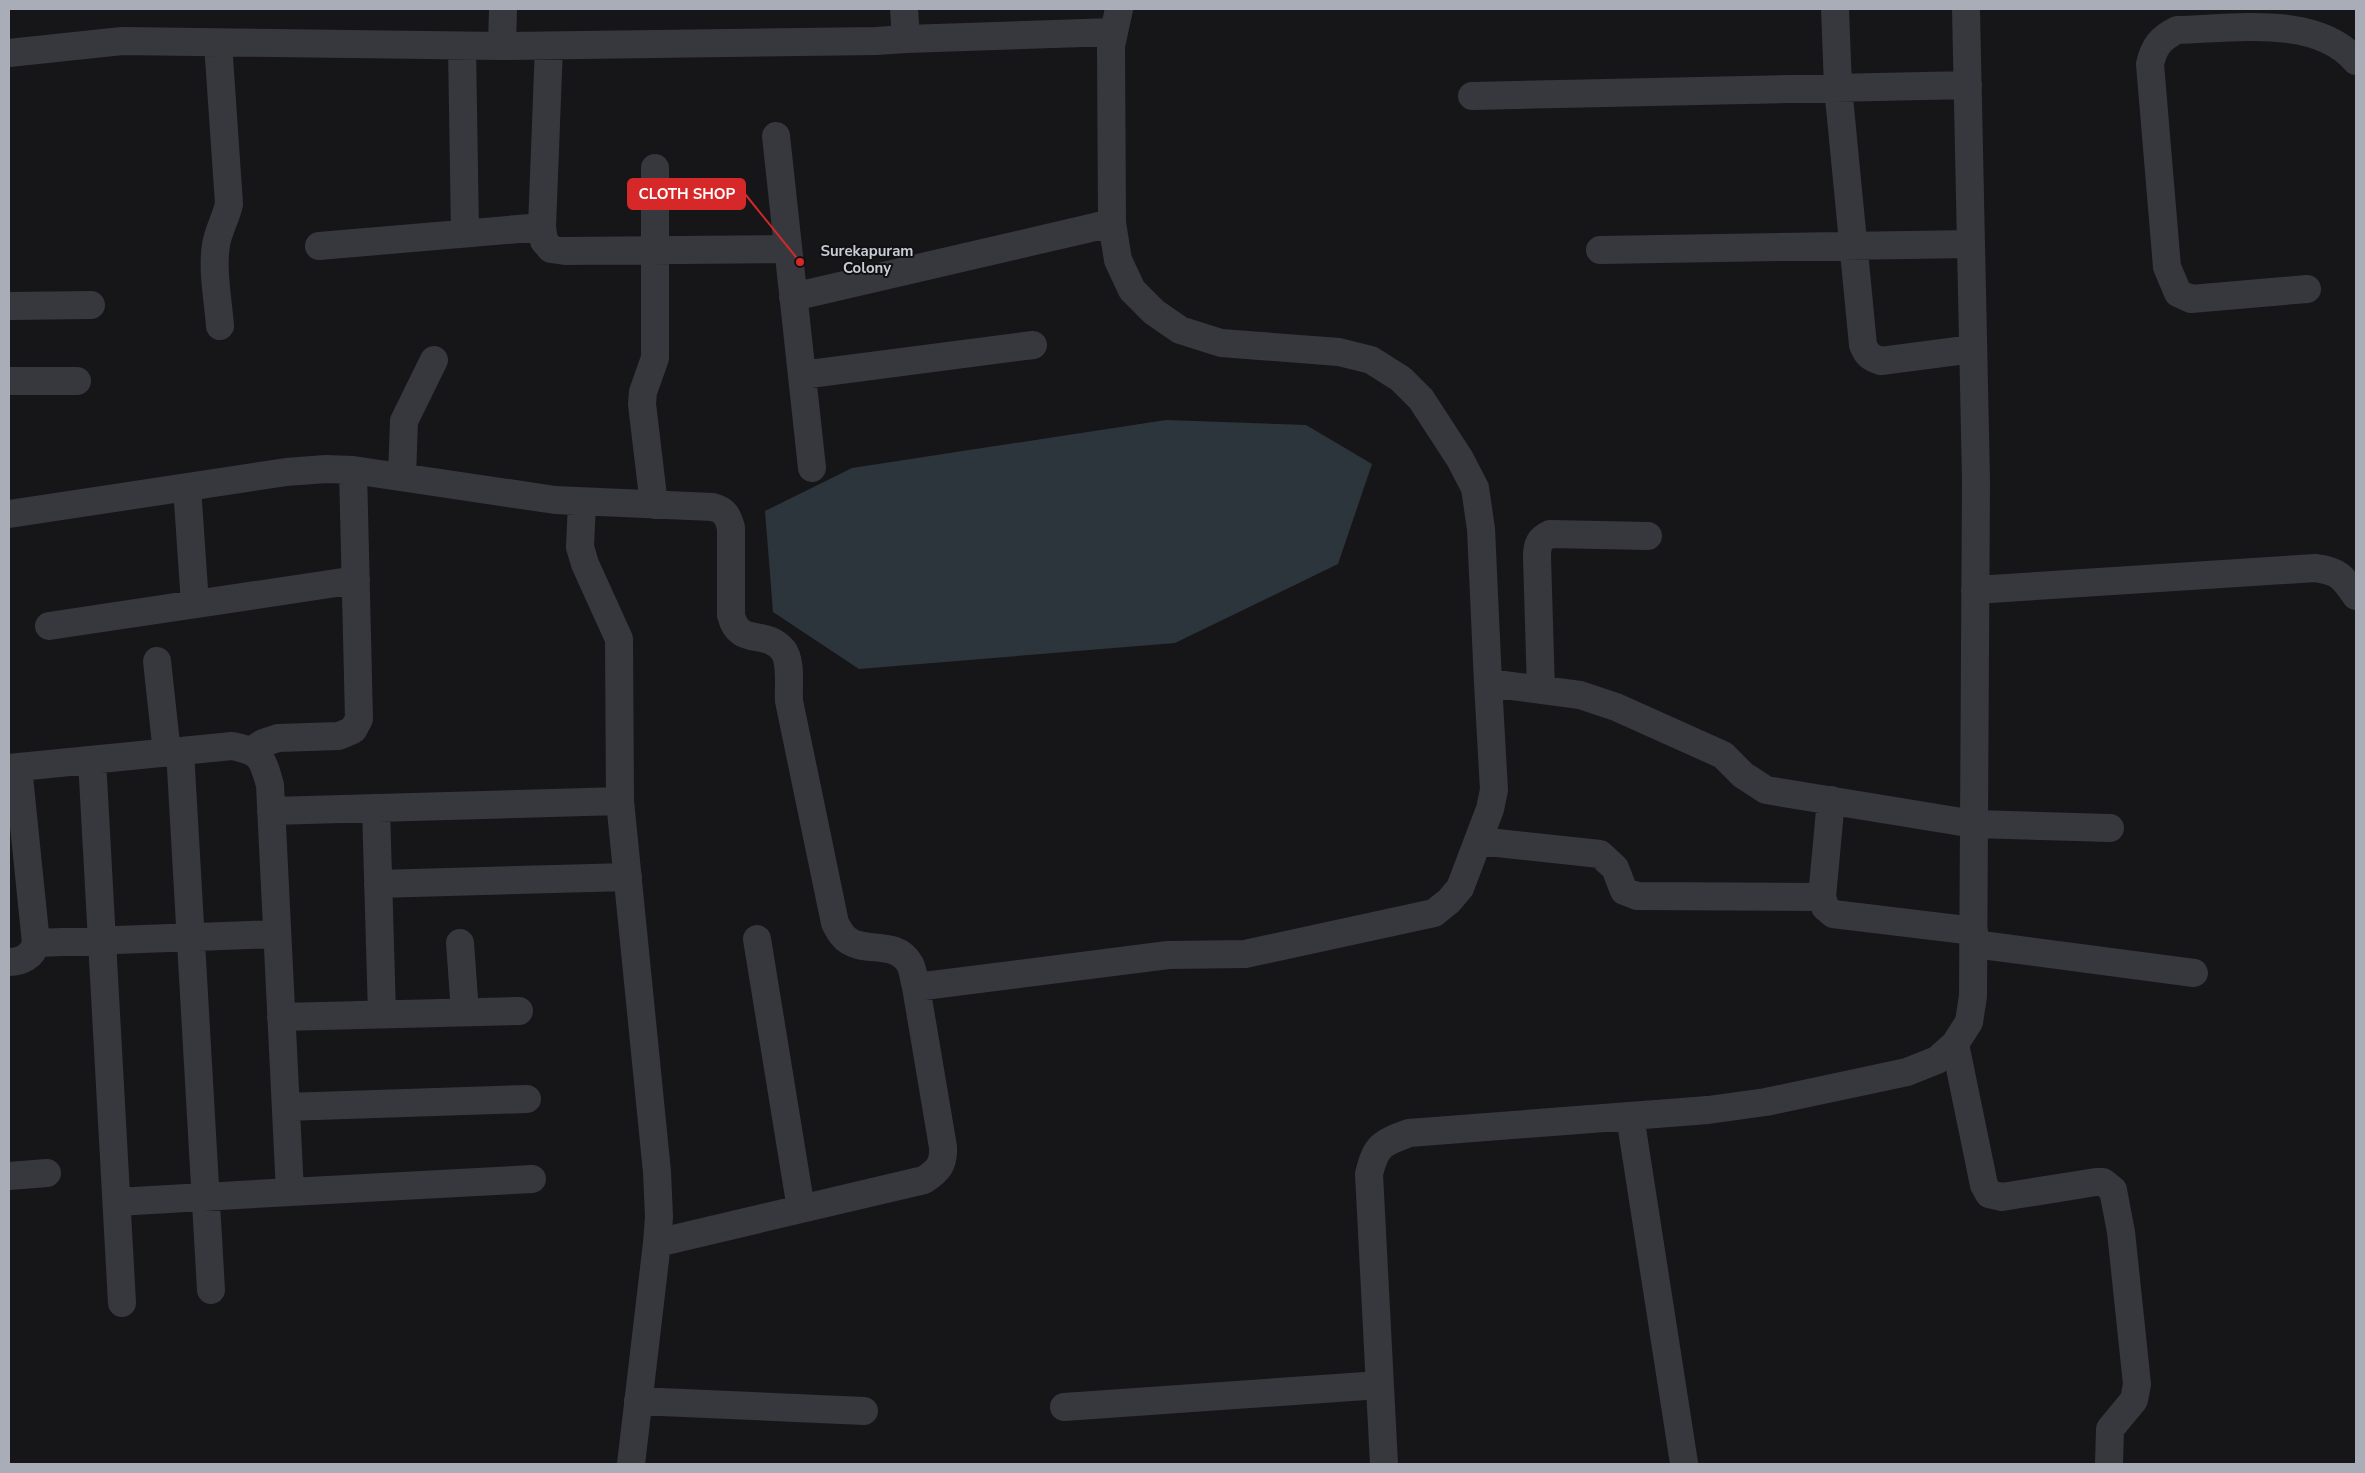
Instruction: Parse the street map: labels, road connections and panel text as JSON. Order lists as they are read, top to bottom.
{
  "districts": ["Surekapuram Colony"],
  "places": ["CLOTH SHOP"]
}
